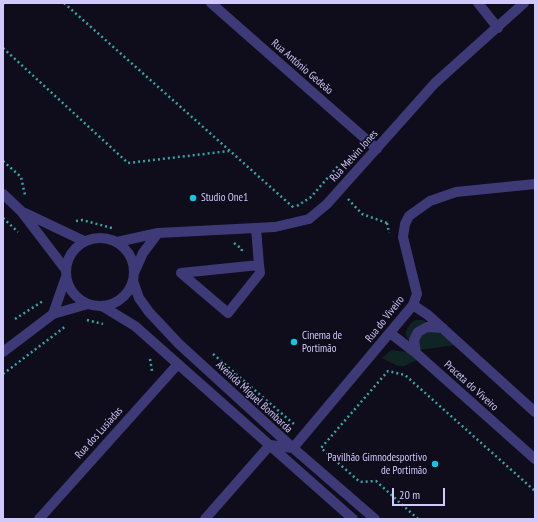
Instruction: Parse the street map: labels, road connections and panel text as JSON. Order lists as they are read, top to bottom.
{
  "streets": {
    "street": [
      "Rua António Gedeão",
      "Rua Melvin Jones",
      "Rua do Viveiro",
      "Praceta do Viveiro",
      "Avenida Miguel Bombarda",
      "Rua dos Lusíadas"
    ]
  },
  "crossings": [
    ["Rua António Gedeão", "Rua Melvin Jones"],
    ["Rua Melvin Jones", "Avenida Miguel Bombarda"],
    ["Rua do Viveiro", "Praceta do Viveiro"],
    ["Rua do Viveiro", "Avenida Miguel Bombarda"]
  ],
  "places": ["Studio One1", "Cinema de Portimão", "Pavilhão Gimnodesportivo de Portimão"],
  "scale_bar": "20 m"
}
